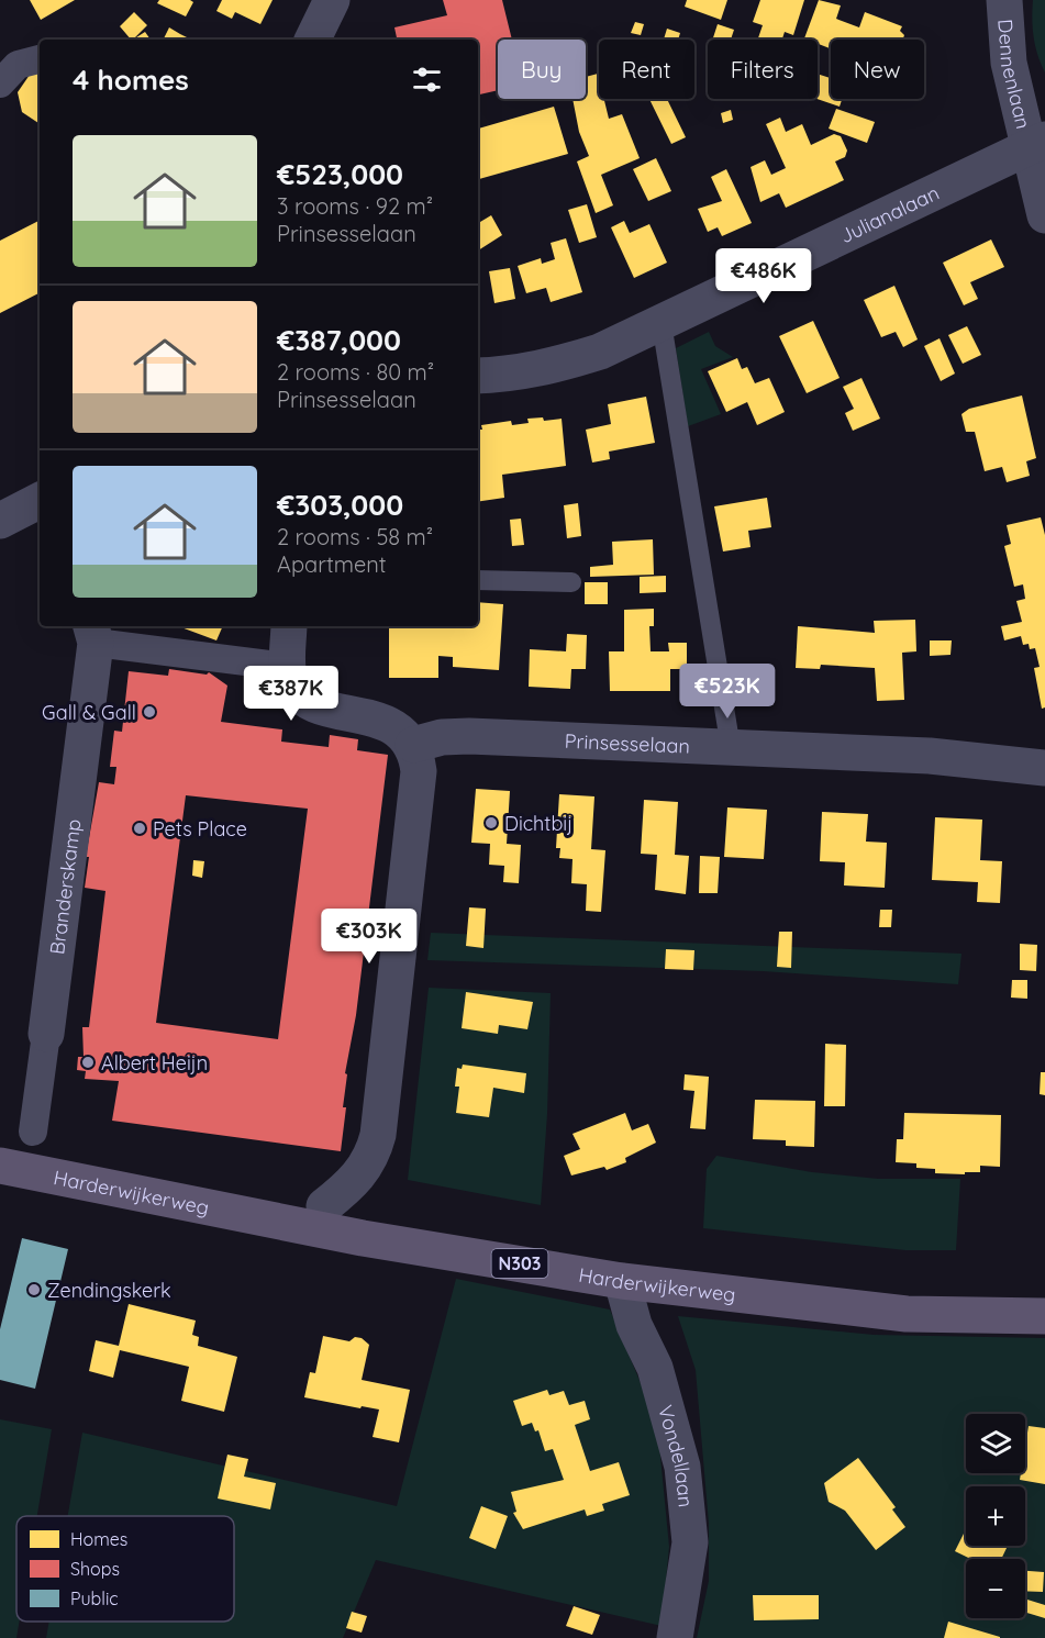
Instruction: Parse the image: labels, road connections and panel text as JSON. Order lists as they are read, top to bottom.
{
  "streets": {
    "main road": ["Harderwijkerweg", "N303"],
    "street": [
      "Dennenlaan",
      "Julianalaan",
      "Prinsesselaan",
      "Branderskamp",
      "Vondellaan"
    ]
  },
  "crossings": [
    ["Dennenlaan", "Julianalaan"],
    ["Harderwijkerweg", "Vondellaan"]
  ],
  "places": [
    "Gall & Gall",
    "Dichtbij",
    "Pets Place",
    "Albert Heijn",
    "Zendingskerk"
  ],
  "legend": ["Homes", "Shops", "Public"],
  "page": {
    "chip": [
      "Buy",
      "Rent",
      "Filters",
      "New"
    ],
    "heading": "4 homes",
    "list": [
      {
        "name": "€523,000",
        "note": "3 rooms · 92 m² · Prinsesselaan"
      },
      {
        "name": "€387,000",
        "note": "2 rooms · 80 m² · Prinsesselaan"
      },
      {
        "name": "€303,000",
        "note": "2 rooms · 58 m² · Apartment"
      }
    ],
    "price": [
      "€486K",
      "€523K",
      "€387K",
      "€303K"
    ],
    "map_buttons": ["+", "−"]
  }
}
